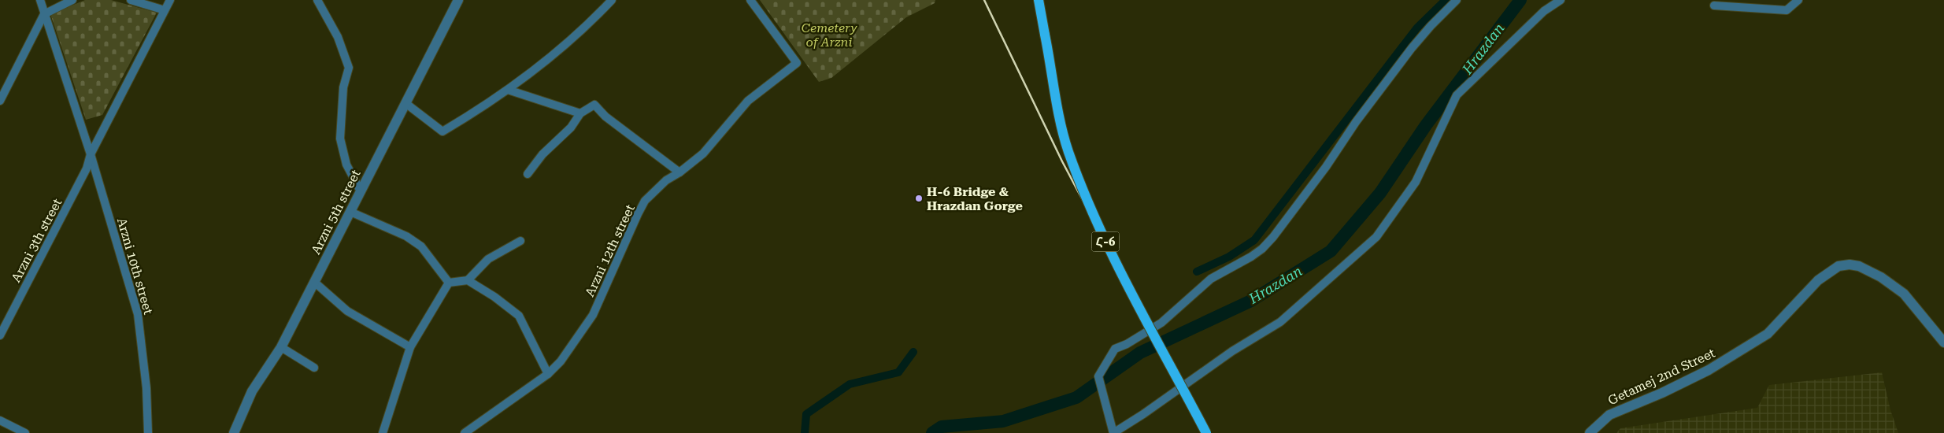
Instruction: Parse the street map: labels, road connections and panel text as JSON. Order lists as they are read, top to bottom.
{
  "streets": {
    "main road": ["Հ-6"],
    "street": [
      "Arzni 5th street",
      "Arzni 3th street",
      "Arzni 12th street",
      "Arzni 10th street",
      "Getamej 2nd Street"
    ]
  },
  "crossings": [
    ["Arzni 3th street", "Arzni 10th street"]
  ],
  "water": ["Hrazdan"],
  "parks": ["Cemetery of Arzni"],
  "places": ["H-6 Bridge & Hrazdan Gorge"]
}
